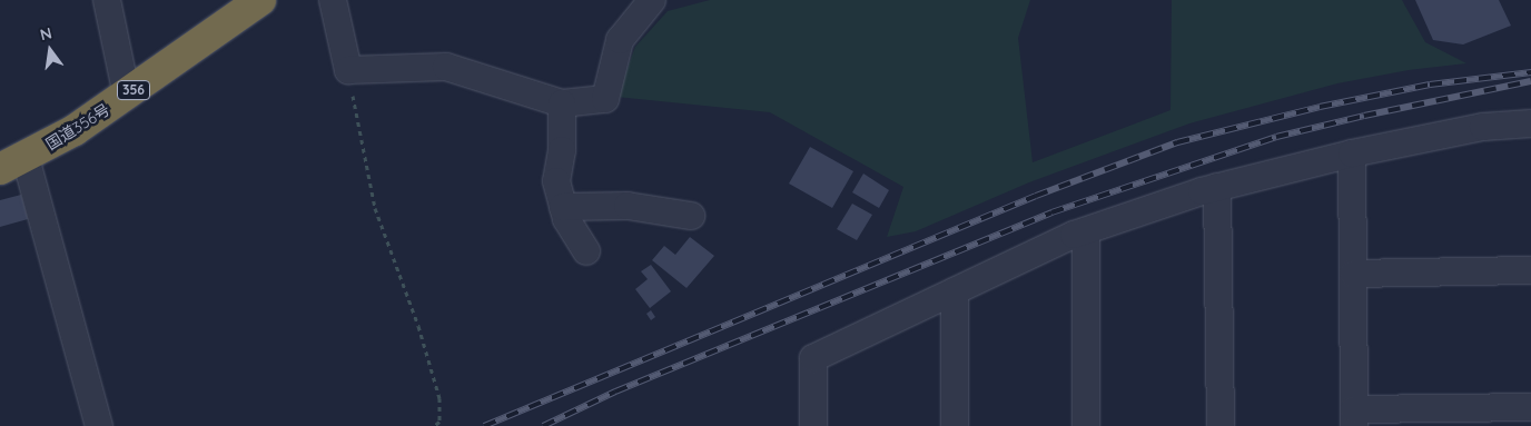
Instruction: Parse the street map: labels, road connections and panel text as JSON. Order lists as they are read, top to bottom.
{
  "streets": {
    "highway": ["356", "国道356号"]
  },
  "north": "top"
}
